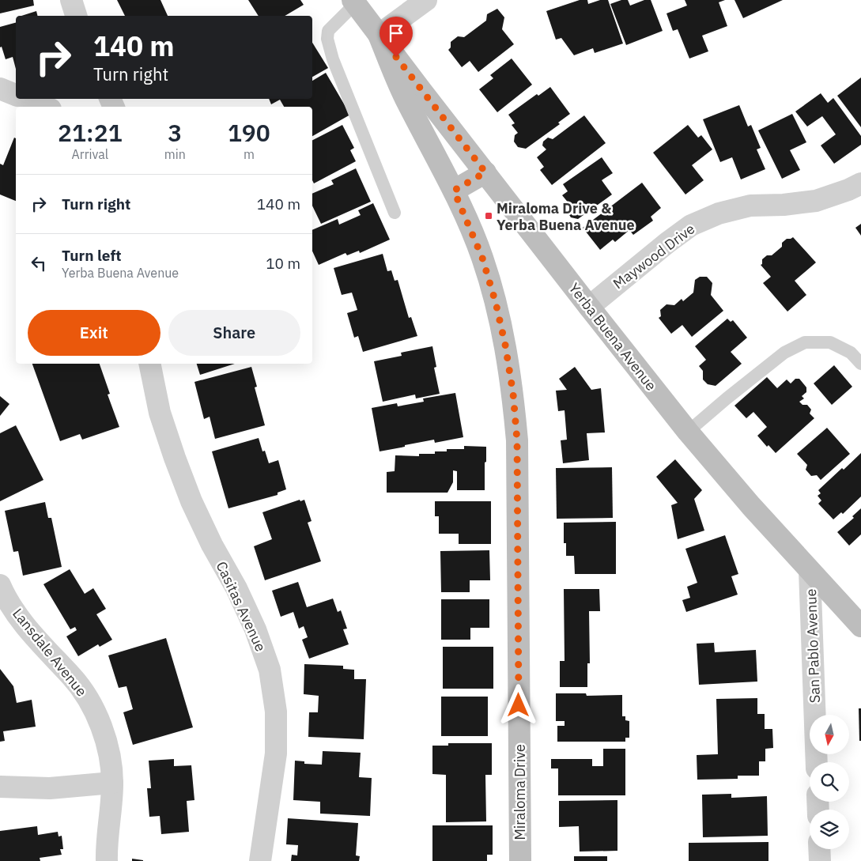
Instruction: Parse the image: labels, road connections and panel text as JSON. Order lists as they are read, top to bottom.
{
  "streets": {
    "street": [
      "Maywood Drive",
      "Yerba Buena Avenue",
      "Casitas Avenue",
      "San Pablo Avenue",
      "Lansdale Avenue",
      "Miraloma Drive"
    ]
  },
  "crossings": [
    ["Maywood Drive", "Yerba Buena Avenue"],
    ["Yerba Buena Avenue", "San Pablo Avenue"],
    ["Yerba Buena Avenue", "Miraloma Drive"]
  ],
  "places": {
    "transit": ["Miraloma Drive & Yerba Buena Avenue"]
  },
  "north": "bottom",
  "page": {
    "turn": ["140 m", "Turn right"],
    "eta": [
      "21:21",
      "Arrival",
      "3",
      "min",
      "190",
      "m"
    ],
    "list": [
      {
        "name": "Turn right",
        "value": "140 m"
      },
      {
        "name": "Turn left",
        "note": "Yerba Buena Avenue",
        "value": "10 m"
      }
    ],
    "buttons": ["Exit", "Share"]
  }
}
